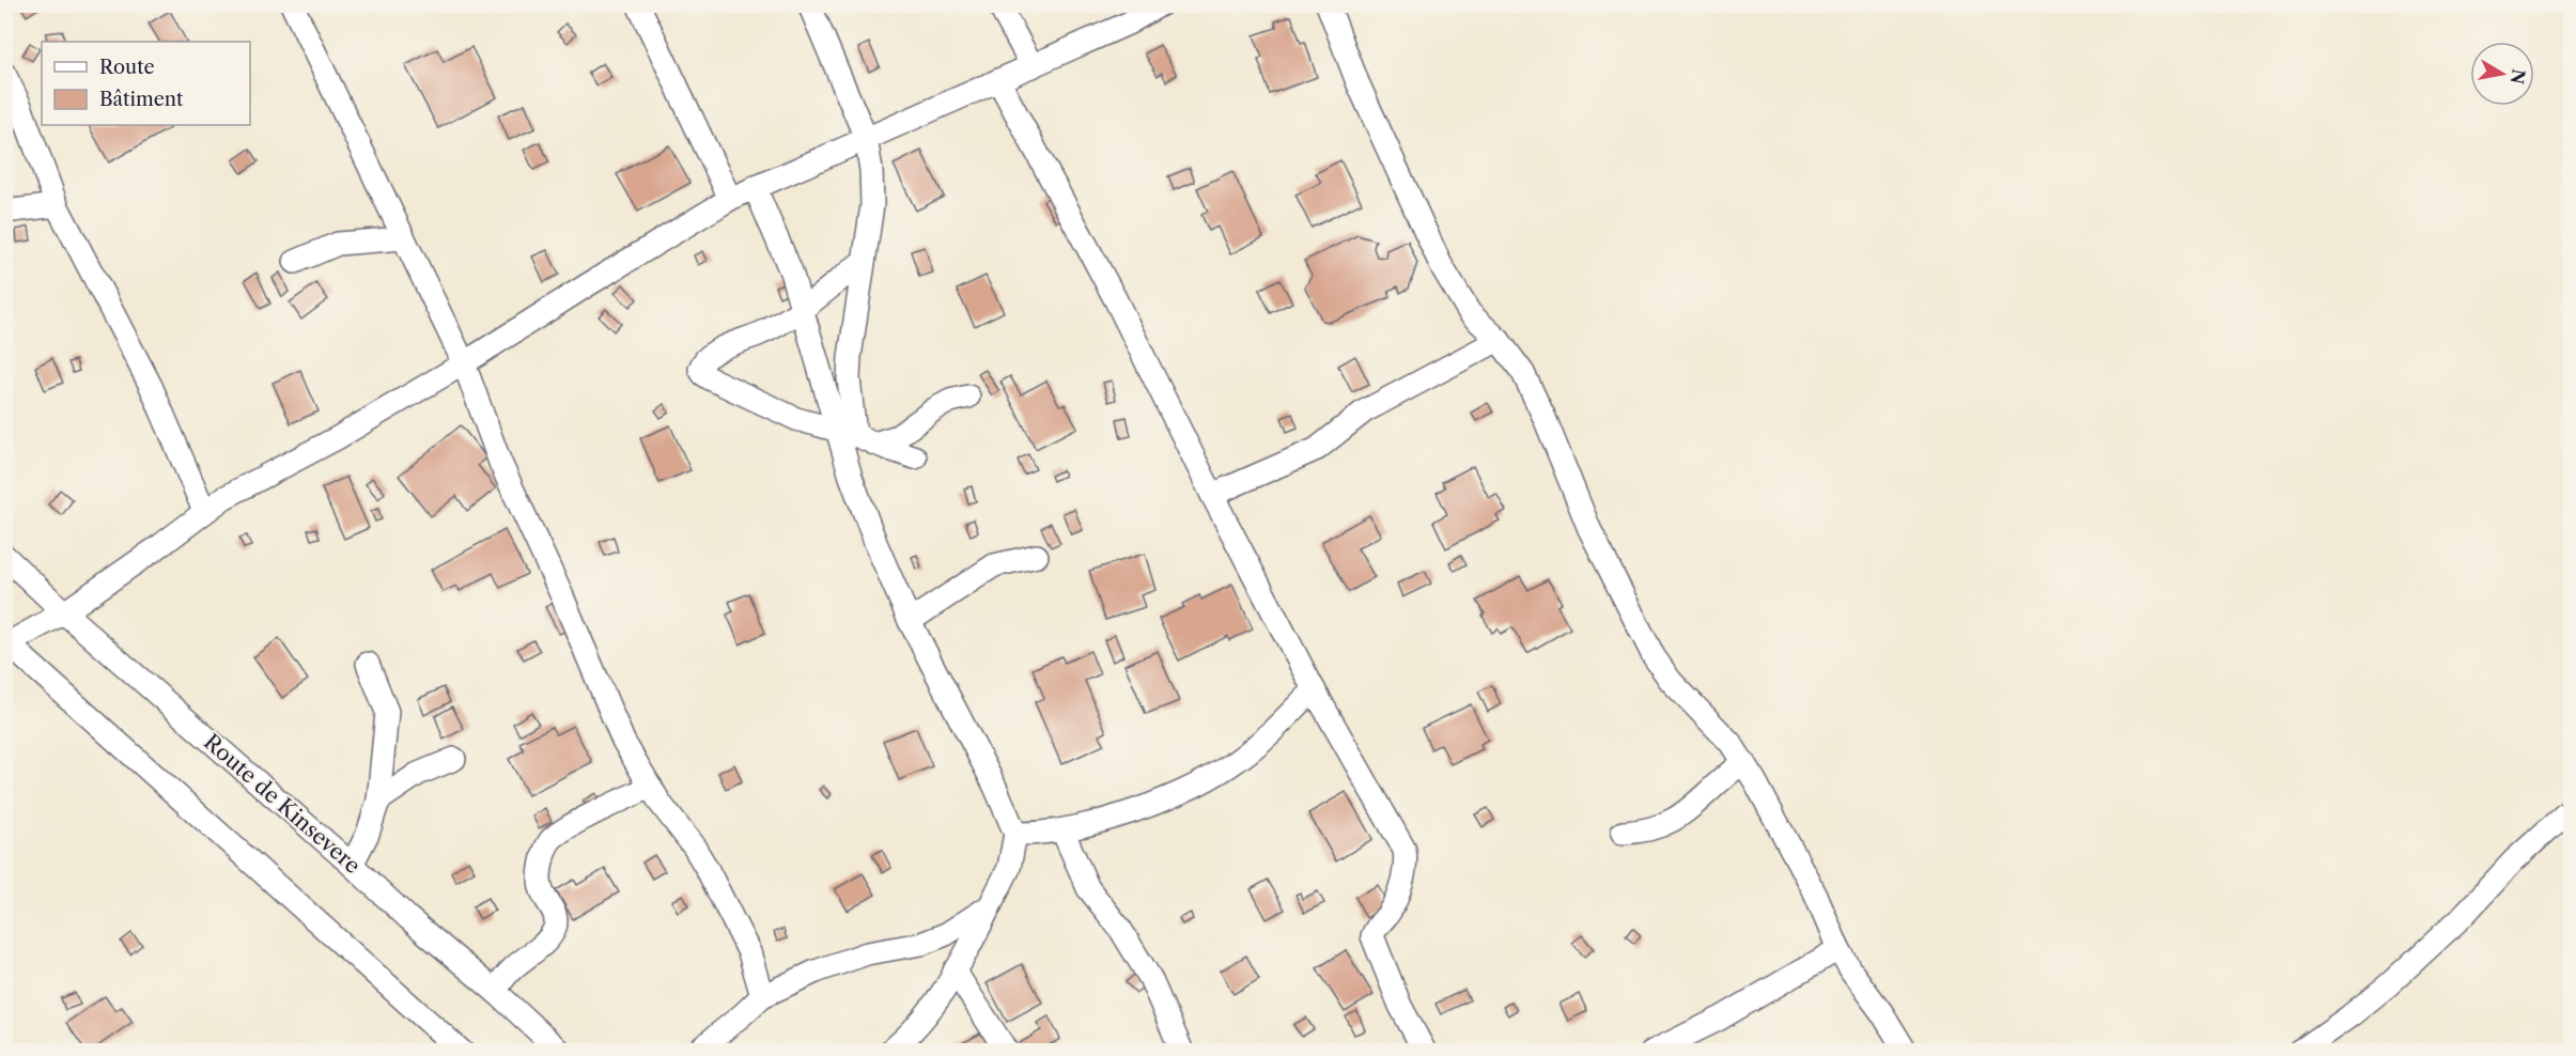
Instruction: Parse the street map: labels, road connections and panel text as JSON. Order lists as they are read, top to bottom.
{
  "streets": {
    "street": ["Route de Kinsevere"]
  },
  "legend": ["Route", "Bâtiment"],
  "north": "right"
}
